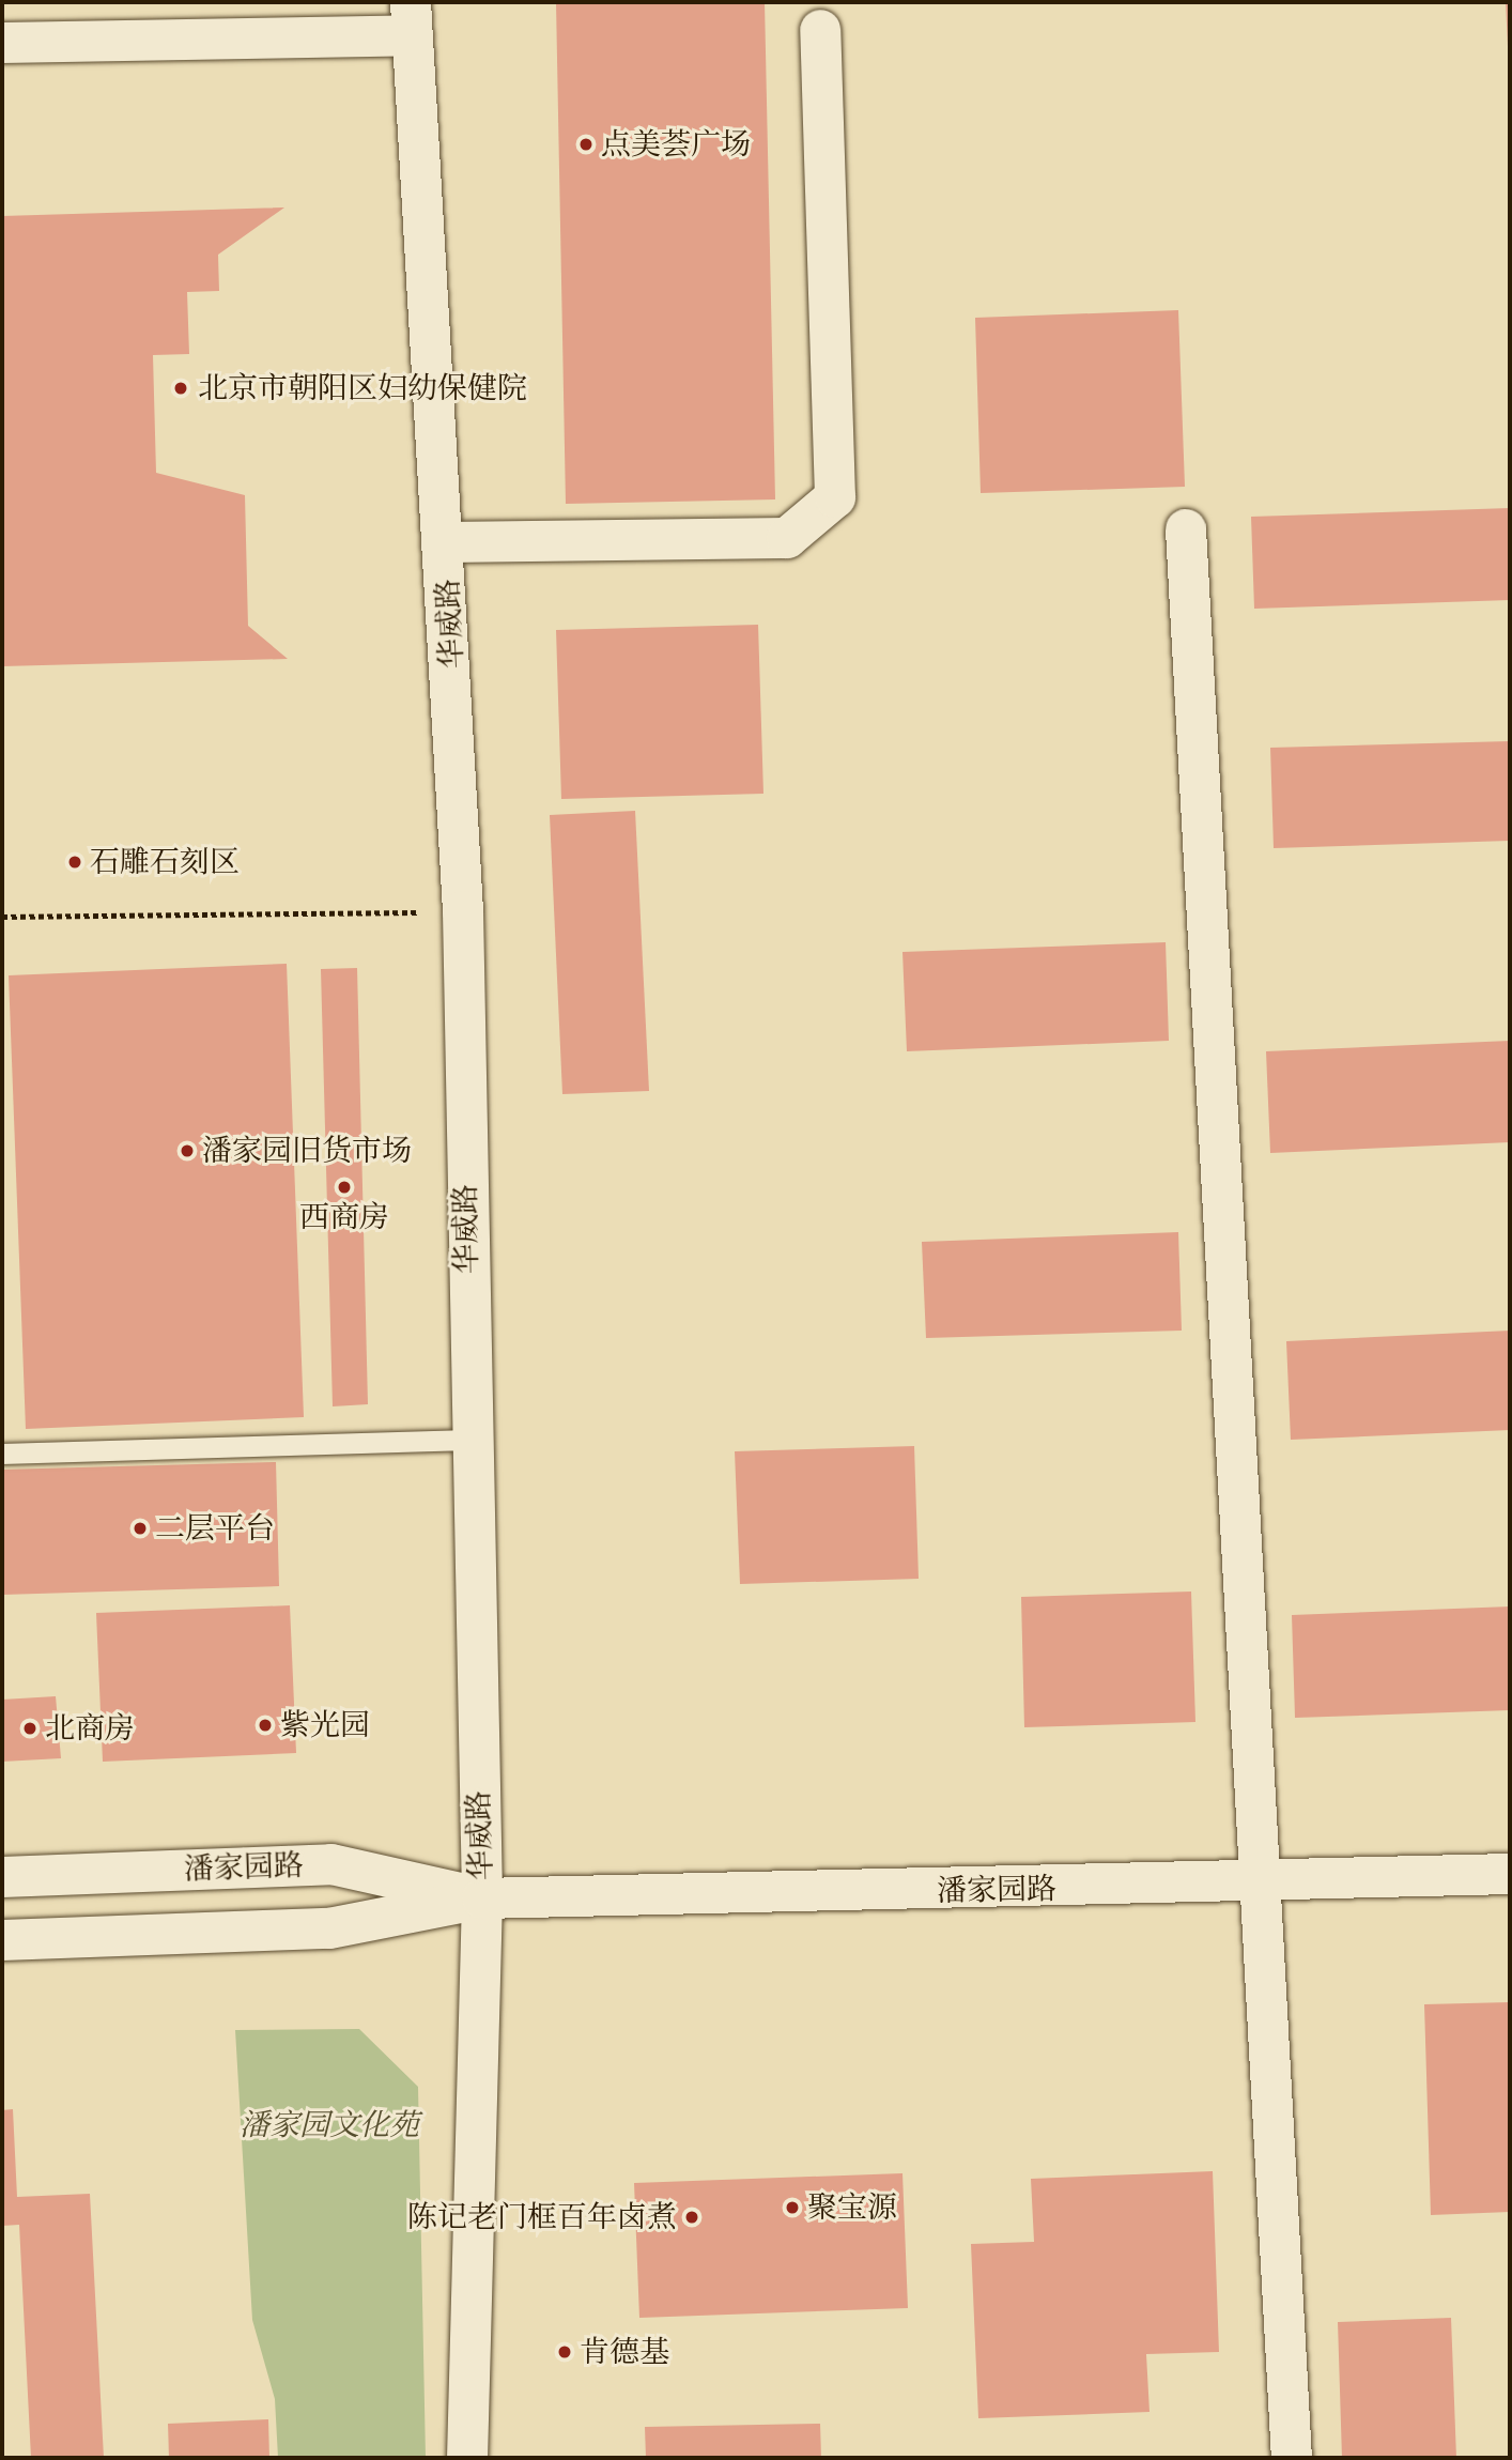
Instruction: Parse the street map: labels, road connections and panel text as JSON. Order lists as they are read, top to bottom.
{
  "streets": {
    "street": ["华威路", "潘家园路"]
  },
  "crossings": [
    ["华威路", "潘家园路"]
  ],
  "parks": ["潘家园文化苑"],
  "places": [
    "点美荟广场",
    "北京市朝阳区妇幼保健院",
    "石雕石刻区",
    "潘家园旧货市场",
    "西商房",
    "二层平台",
    "紫光园",
    "北商房",
    "聚宝源",
    "陈记老门框百年卤煮",
    "肯德基"
  ]
}
